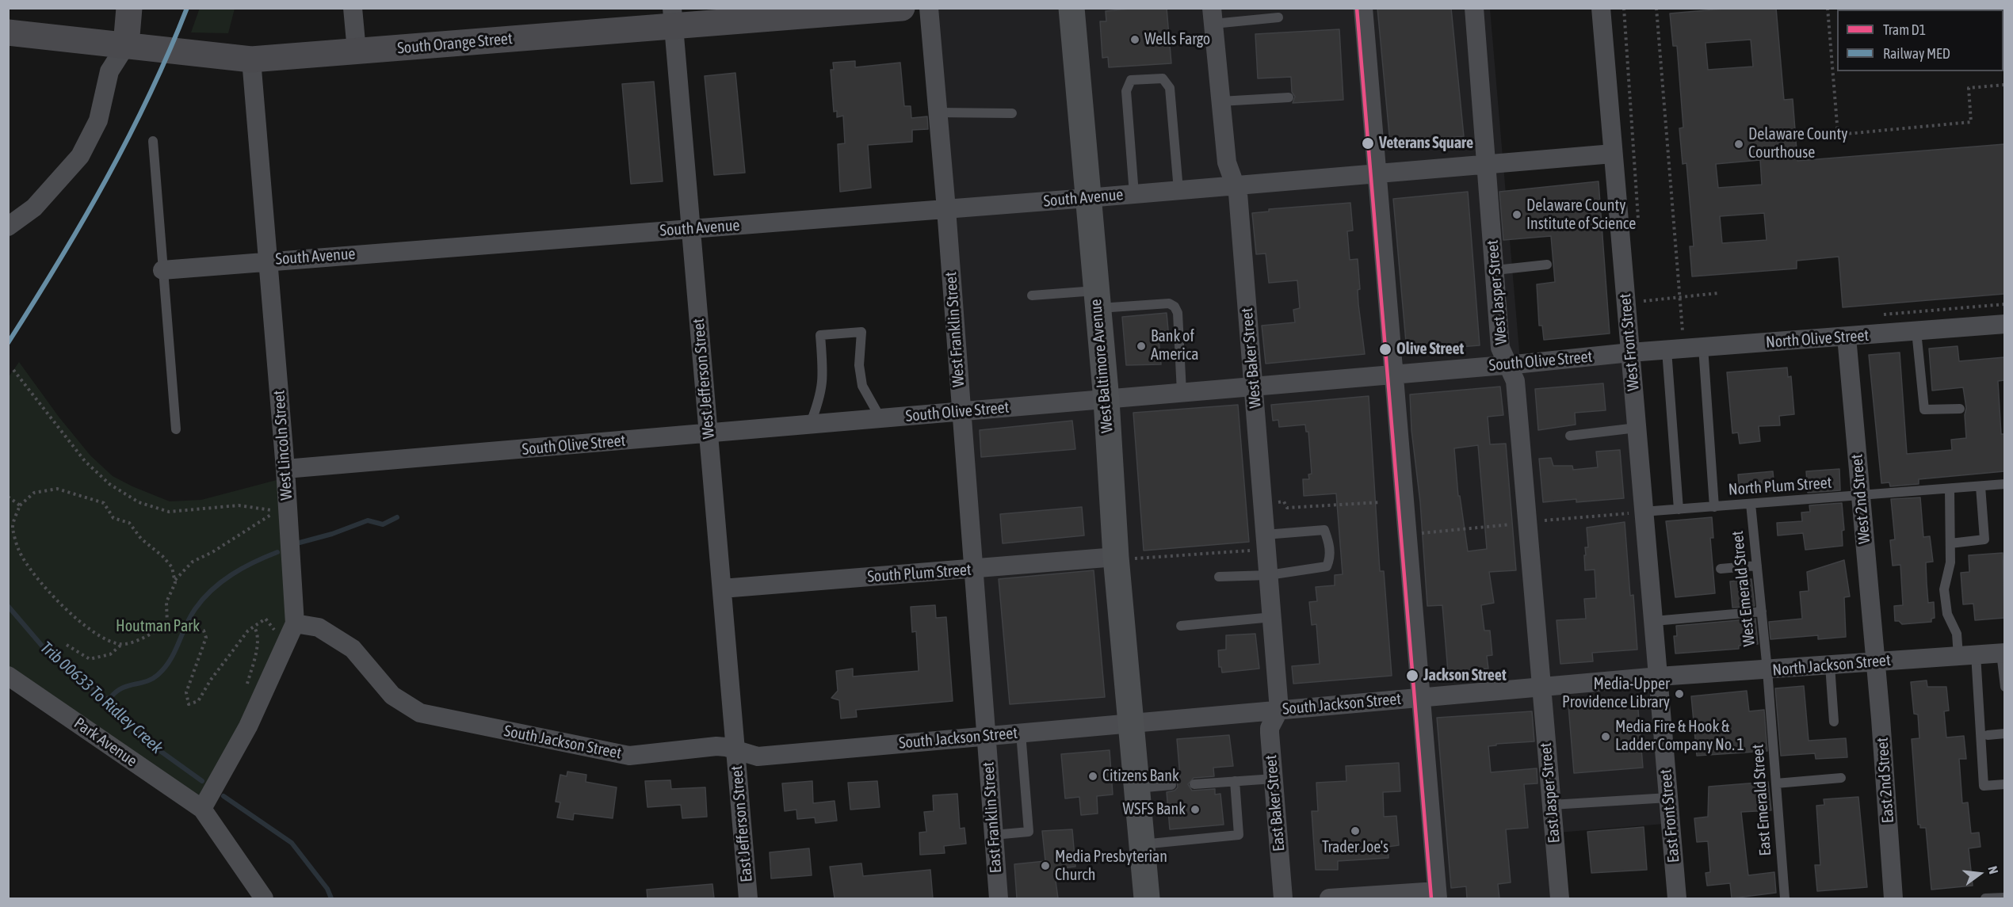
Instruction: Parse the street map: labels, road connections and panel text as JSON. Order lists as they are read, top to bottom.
{
  "streets": {
    "main road": ["South Orange Street", "West Baltimore Avenue"],
    "street": [
      "South Avenue",
      "West Jasper Street",
      "West Franklin Street",
      "North Olive Street",
      "West Front Street",
      "West Baker Street",
      "South Olive Street",
      "West Jefferson Street",
      "West Lincoln Street",
      "West 2nd Street",
      "South Plum Street",
      "North Jackson Street",
      "South Jackson Street",
      "Park Avenue",
      "East 2nd Street",
      "East Jasper Street",
      "East Baker Street",
      "East Front Street",
      "East Franklin Street",
      "East Jefferson Street"
    ],
    "lane": ["North Plum Street", "West Emerald Street", "East Emerald Street"]
  },
  "crossings": [
    ["South Orange Street", "West Jefferson Street"],
    ["South Orange Street", "West Lincoln Street"],
    ["South Avenue", "West Franklin Street"],
    ["South Avenue", "West Baker Street"],
    ["South Avenue", "West Baltimore Avenue"],
    ["South Avenue", "West Jefferson Street"],
    ["South Avenue", "West Lincoln Street"],
    ["West Jasper Street", "South Olive Street"],
    ["West Jasper Street", "South Jackson Street"],
    ["West Jasper Street", "East Jasper Street"],
    ["West Franklin Street", "South Olive Street"],
    ["West Franklin Street", "South Plum Street"],
    ["West Franklin Street", "South Jackson Street"],
    ["West Franklin Street", "East Franklin Street"],
    ["North Olive Street", "West Front Street"],
    ["North Olive Street", "South Olive Street"],
    ["North Olive Street", "West 2nd Street"],
    ["West Front Street", "South Olive Street"],
    ["West Front Street", "North Plum Street"],
    ["West Front Street", "North Jackson Street"],
    ["West Front Street", "South Jackson Street"],
    ["West Front Street", "East Front Street"],
    ["West Baker Street", "South Olive Street"],
    ["West Baker Street", "South Jackson Street"],
    ["West Baker Street", "East Baker Street"],
    ["South Olive Street", "West Baltimore Avenue"],
    ["South Olive Street", "West Jefferson Street"],
    ["South Olive Street", "West Lincoln Street"],
    ["West Baltimore Avenue", "South Plum Street"],
    ["West Baltimore Avenue", "South Jackson Street"],
    ["West Jefferson Street", "South Plum Street"],
    ["West Jefferson Street", "South Jackson Street"],
    ["West Jefferson Street", "East Jefferson Street"],
    ["West Lincoln Street", "South Jackson Street"],
    ["West Lincoln Street", "Park Avenue"],
    ["North Plum Street", "West 2nd Street"],
    ["North Plum Street", "West Emerald Street"],
    ["West 2nd Street", "North Jackson Street"],
    ["West 2nd Street", "East 2nd Street"],
    ["West Emerald Street", "North Jackson Street"],
    ["West Emerald Street", "East Emerald Street"],
    ["North Jackson Street", "South Jackson Street"],
    ["North Jackson Street", "East 2nd Street"],
    ["North Jackson Street", "East Emerald Street"],
    ["North Jackson Street", "East Front Street"],
    ["South Jackson Street", "East Jasper Street"],
    ["South Jackson Street", "East Baker Street"],
    ["South Jackson Street", "East Front Street"],
    ["South Jackson Street", "East Franklin Street"],
    ["South Jackson Street", "East Jefferson Street"]
  ],
  "water": ["Trib 00633 To Ridley Creek"],
  "parks": ["Houtman Park"],
  "places": [
    "Wells Fargo",
    "Veterans Square",
    "Delaware County Courthouse",
    "Delaware County Institute of Science",
    "Bank of America",
    "Olive Street",
    "Jackson Street",
    "Media-Upper Providence Library",
    "Media Fire & Hook & Ladder Company No. 1",
    "Citizens Bank",
    "WSFS Bank",
    "Trader Joe's",
    "Media Presbyterian Church"
  ],
  "lines": ["tram line D1", "rail line MED"],
  "legend": ["Tram D1", "Railway MED"],
  "north": "right"
}
